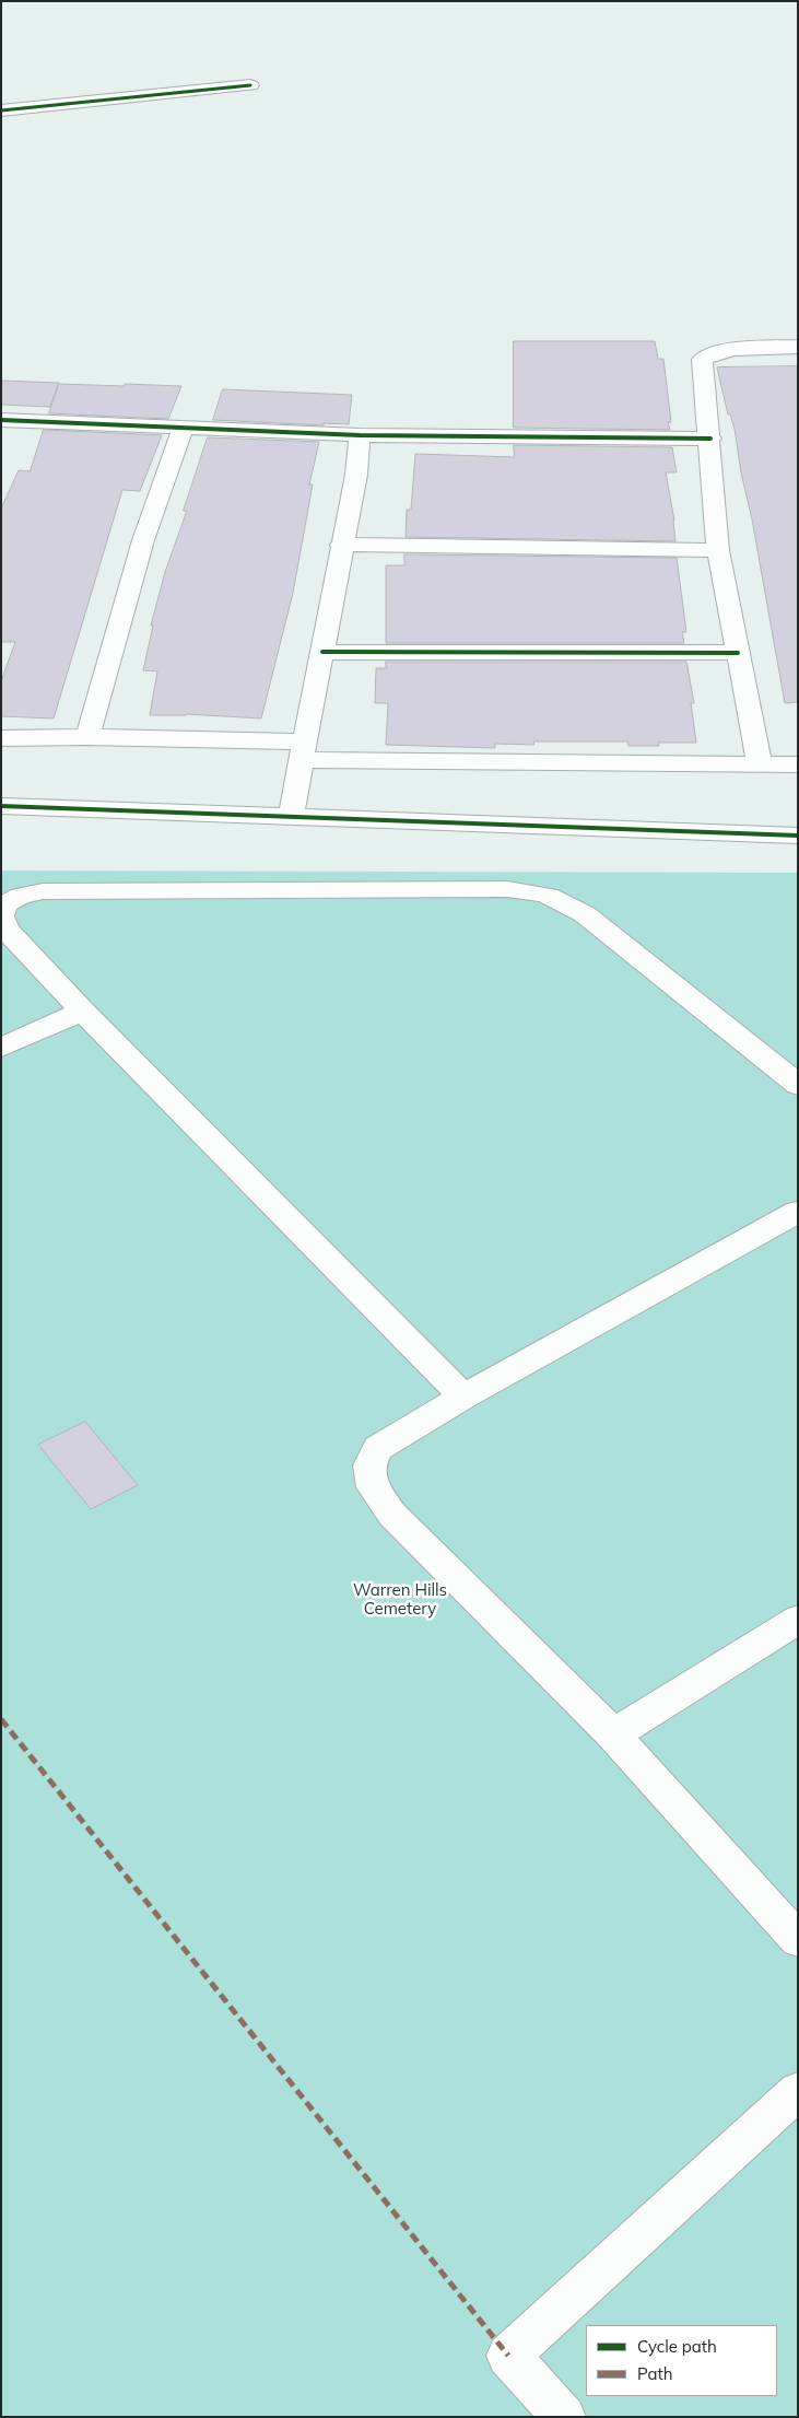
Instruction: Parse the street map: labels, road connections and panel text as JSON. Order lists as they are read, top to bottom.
{
  "parks": ["Warren Hills Cemetery"],
  "legend": ["Cycle path", "Path"]
}
